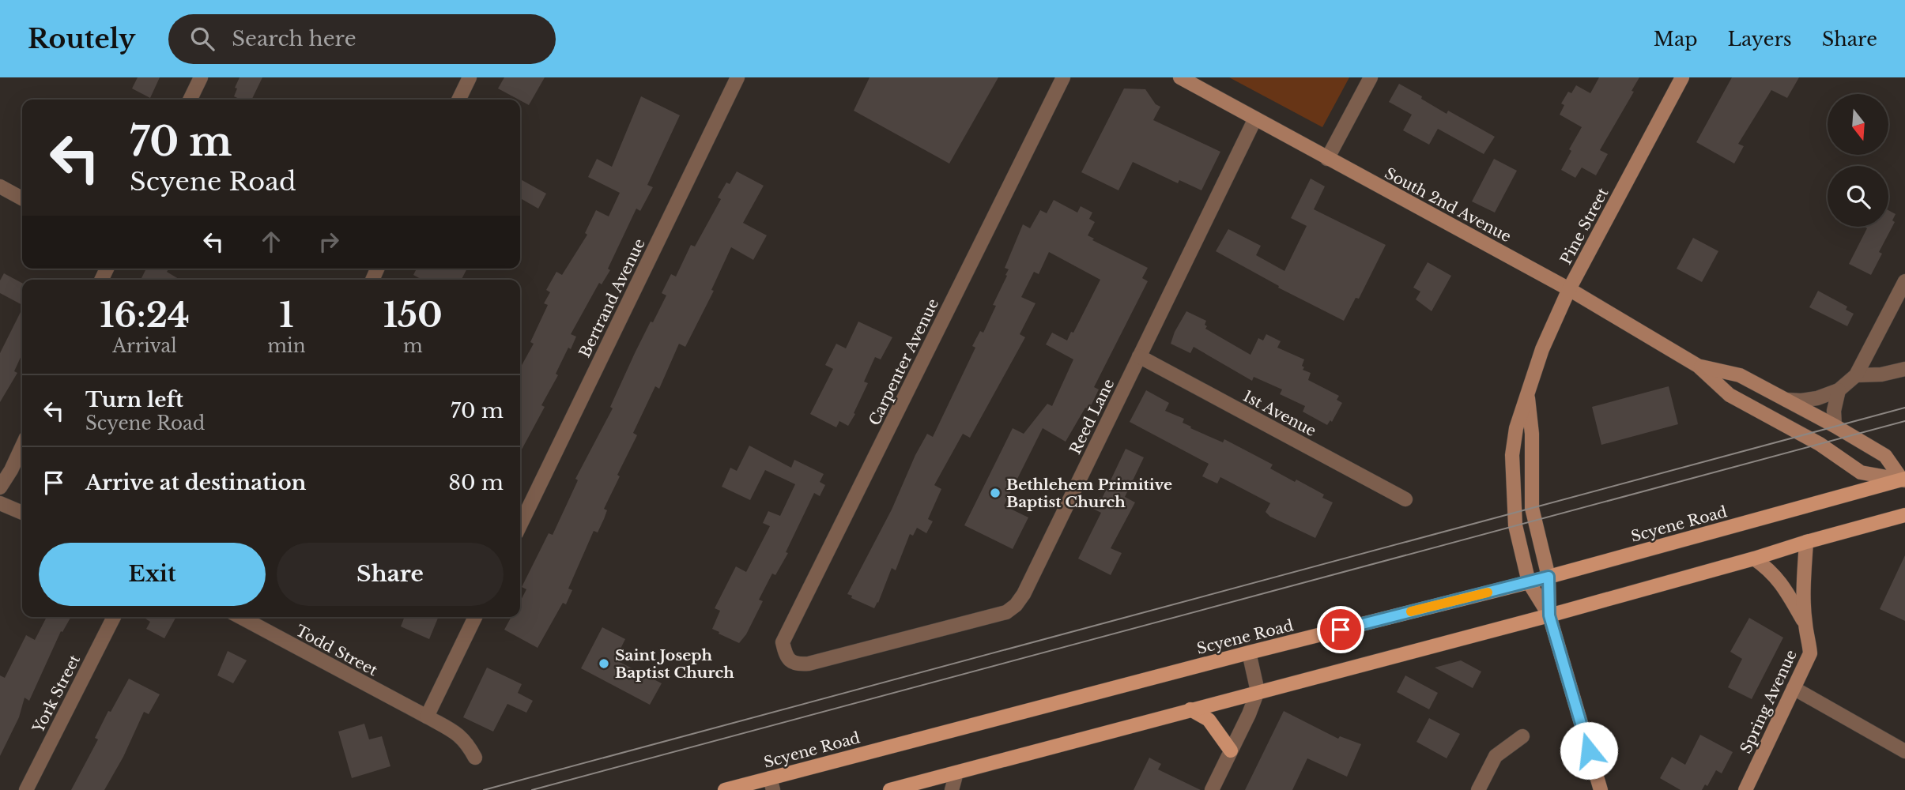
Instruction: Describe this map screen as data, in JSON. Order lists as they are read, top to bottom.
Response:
{
  "streets": {
    "main road": ["Scyene Road"],
    "street": [
      "South 2nd Avenue",
      "Pine Street",
      "Bertrand Avenue",
      "Carpenter Avenue",
      "1st Avenue",
      "Reed Lane",
      "Todd Street",
      "York Street",
      "Spring Avenue"
    ]
  },
  "crossings": [
    ["South 2nd Avenue", "Pine Street"],
    ["South 2nd Avenue", "Reed Lane"],
    ["South 2nd Avenue", "Scyene Road"],
    ["Pine Street", "Scyene Road"],
    ["Carpenter Avenue", "Reed Lane"],
    ["1st Avenue", "Reed Lane"]
  ],
  "places": ["Bethlehem Primitive Baptist Church", "Saint Joseph Baptist Church"],
  "north": "bottom",
  "page": {
    "header": "Routely",
    "search": "Search here",
    "nav": ["Map", "Layers", "Share"],
    "turn": ["70 m", "Scyene Road"],
    "eta": [
      "16:24",
      "Arrival",
      "1",
      "min",
      "150",
      "m"
    ],
    "list": [
      {
        "name": "Turn left",
        "note": "Scyene Road",
        "value": "70 m"
      },
      {
        "name": "Arrive at destination",
        "value": "80 m"
      }
    ],
    "buttons": ["Exit", "Share"]
  }
}
